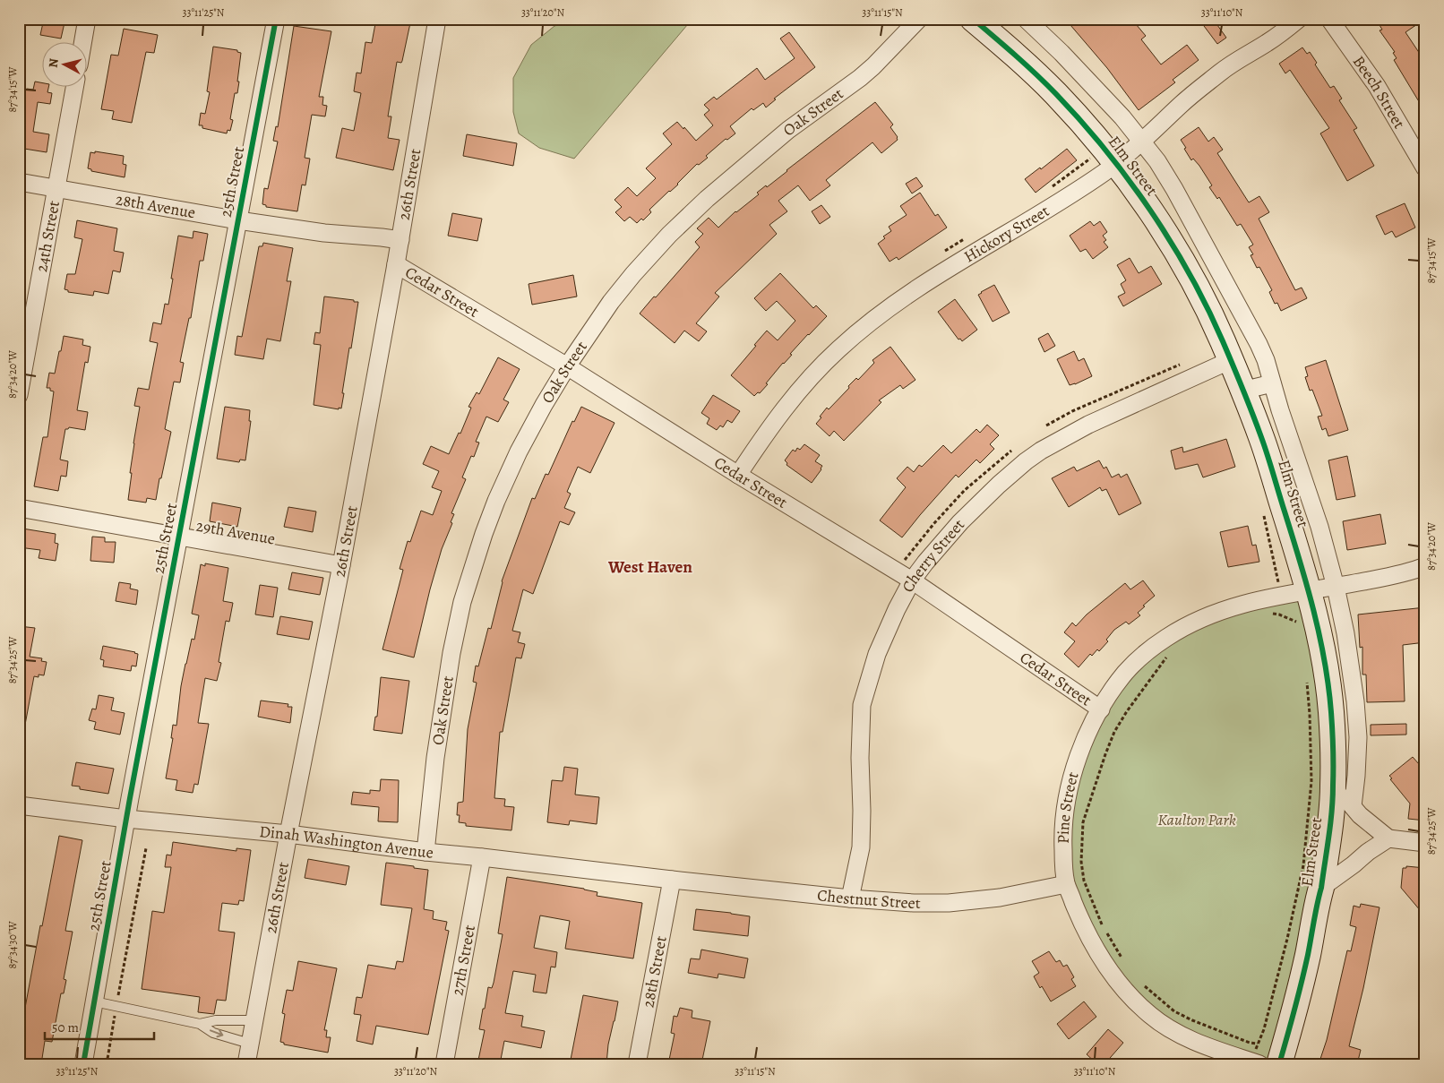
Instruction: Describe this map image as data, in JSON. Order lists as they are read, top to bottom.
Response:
{
  "streets": {
    "street": [
      "Beech Street",
      "Oak Street",
      "Elm Street",
      "25th Street",
      "26th Street",
      "28th Avenue",
      "Hickory Street",
      "24th Street",
      "Cedar Street",
      "29th Avenue",
      "Cherry Street",
      "Pine Street",
      "Dinah Washington Avenue",
      "Chestnut Street",
      "27th Street",
      "28th Street"
    ]
  },
  "crossings": [
    ["Oak Street", "Cedar Street"],
    ["Oak Street", "Dinah Washington Avenue"],
    ["Elm Street", "Hickory Street"],
    ["Elm Street", "Cherry Street"],
    ["Elm Street", "Pine Street"],
    ["25th Street", "28th Avenue"],
    ["25th Street", "29th Avenue"],
    ["25th Street", "Dinah Washington Avenue"],
    ["26th Street", "28th Avenue"],
    ["26th Street", "Cedar Street"],
    ["26th Street", "29th Avenue"],
    ["26th Street", "Dinah Washington Avenue"],
    ["28th Avenue", "24th Street"],
    ["Hickory Street", "Cedar Street"],
    ["Cedar Street", "Cherry Street"],
    ["Cedar Street", "Pine Street"],
    ["Cherry Street", "Chestnut Street"],
    ["Pine Street", "Chestnut Street"],
    ["Dinah Washington Avenue", "Chestnut Street"],
    ["Dinah Washington Avenue", "27th Street"],
    ["Dinah Washington Avenue", "28th Street"],
    ["Chestnut Street", "28th Street"]
  ],
  "districts": ["West Haven"],
  "parks": ["Kaulton Park"],
  "scale_bar": "50 m",
  "north": "left",
  "coordinates": [
    "33°11'25\"N",
    "33°11'20\"N",
    "33°11'15\"N",
    "33°11'10\"N",
    "87°34'15\"W",
    "87°34'20\"W",
    "87°34'25\"W",
    "87°34'30\"W"
  ]
}
